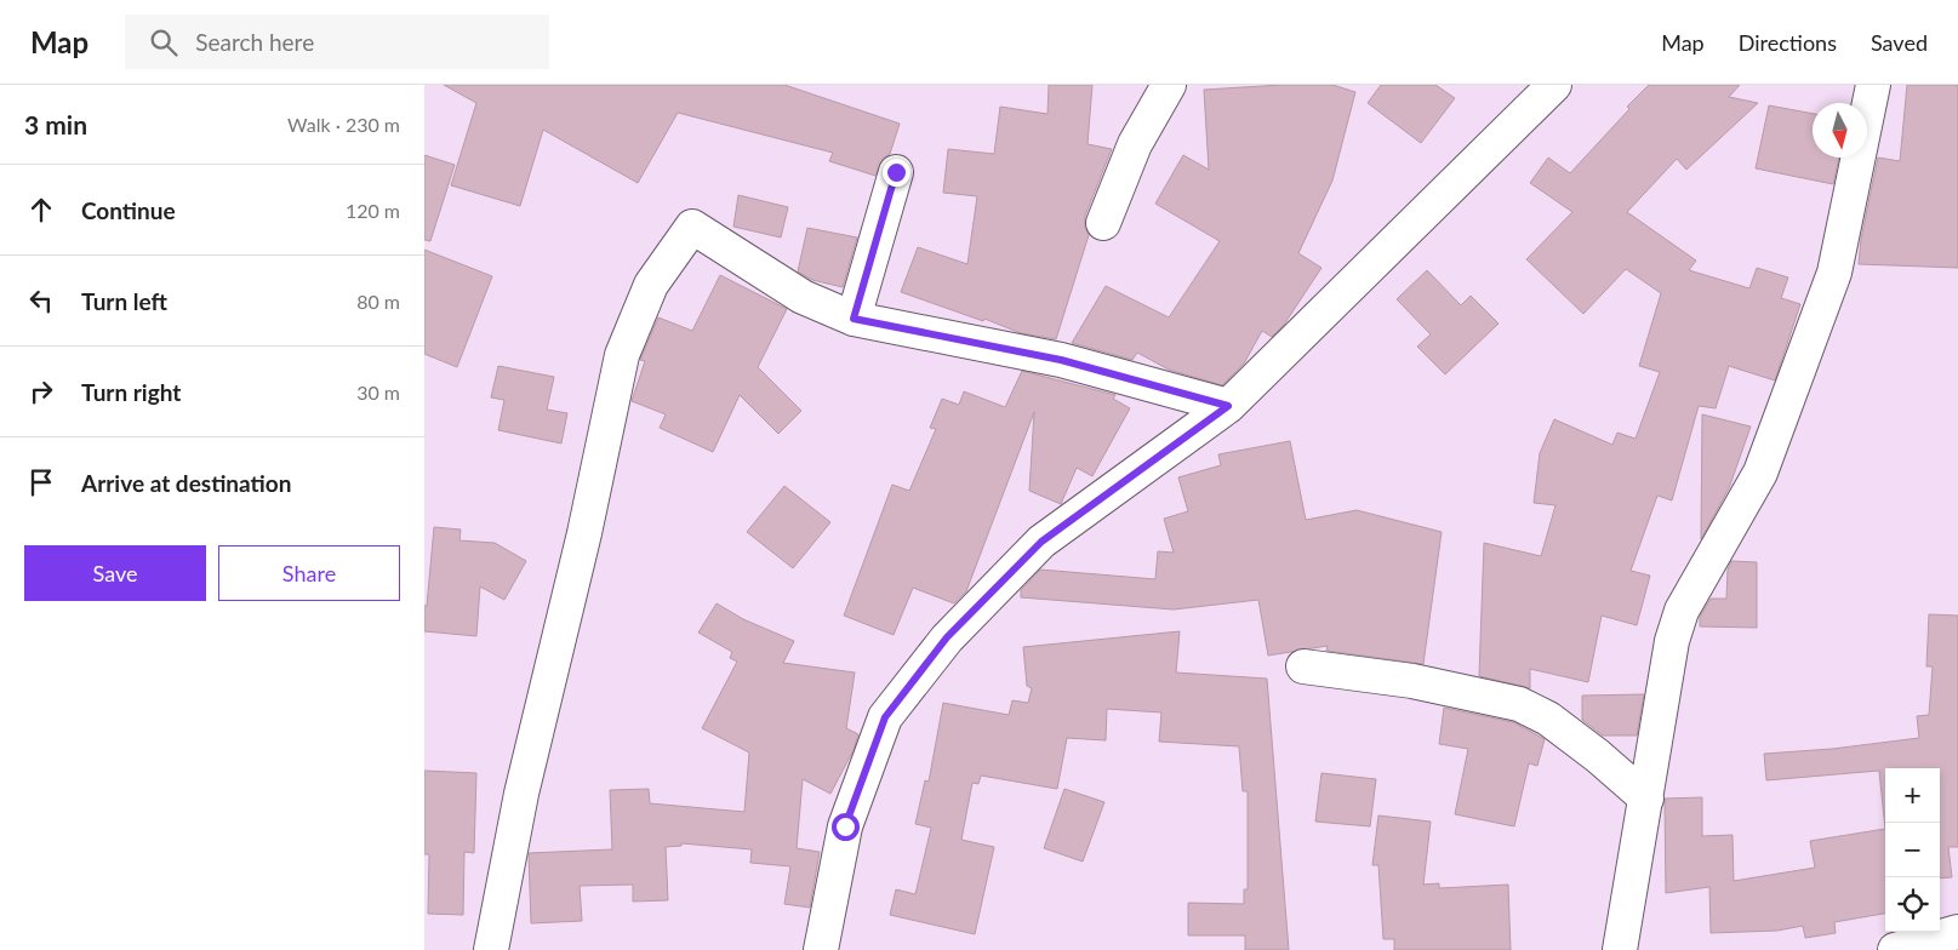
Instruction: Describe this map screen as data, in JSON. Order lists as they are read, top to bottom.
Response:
{
  "north": "bottom",
  "page": {
    "header": "Map",
    "search": "Search here",
    "nav": ["Map", "Directions", "Saved"],
    "heading": ["3 min", "Walk · 230 m"],
    "list": [
      ["Continue", "120 m"],
      ["Turn left", "80 m"],
      ["Turn right", "30 m"],
      "Arrive at destination"
    ],
    "buttons": ["Save", "Share"],
    "map_buttons": ["+", "−"]
  }
}
